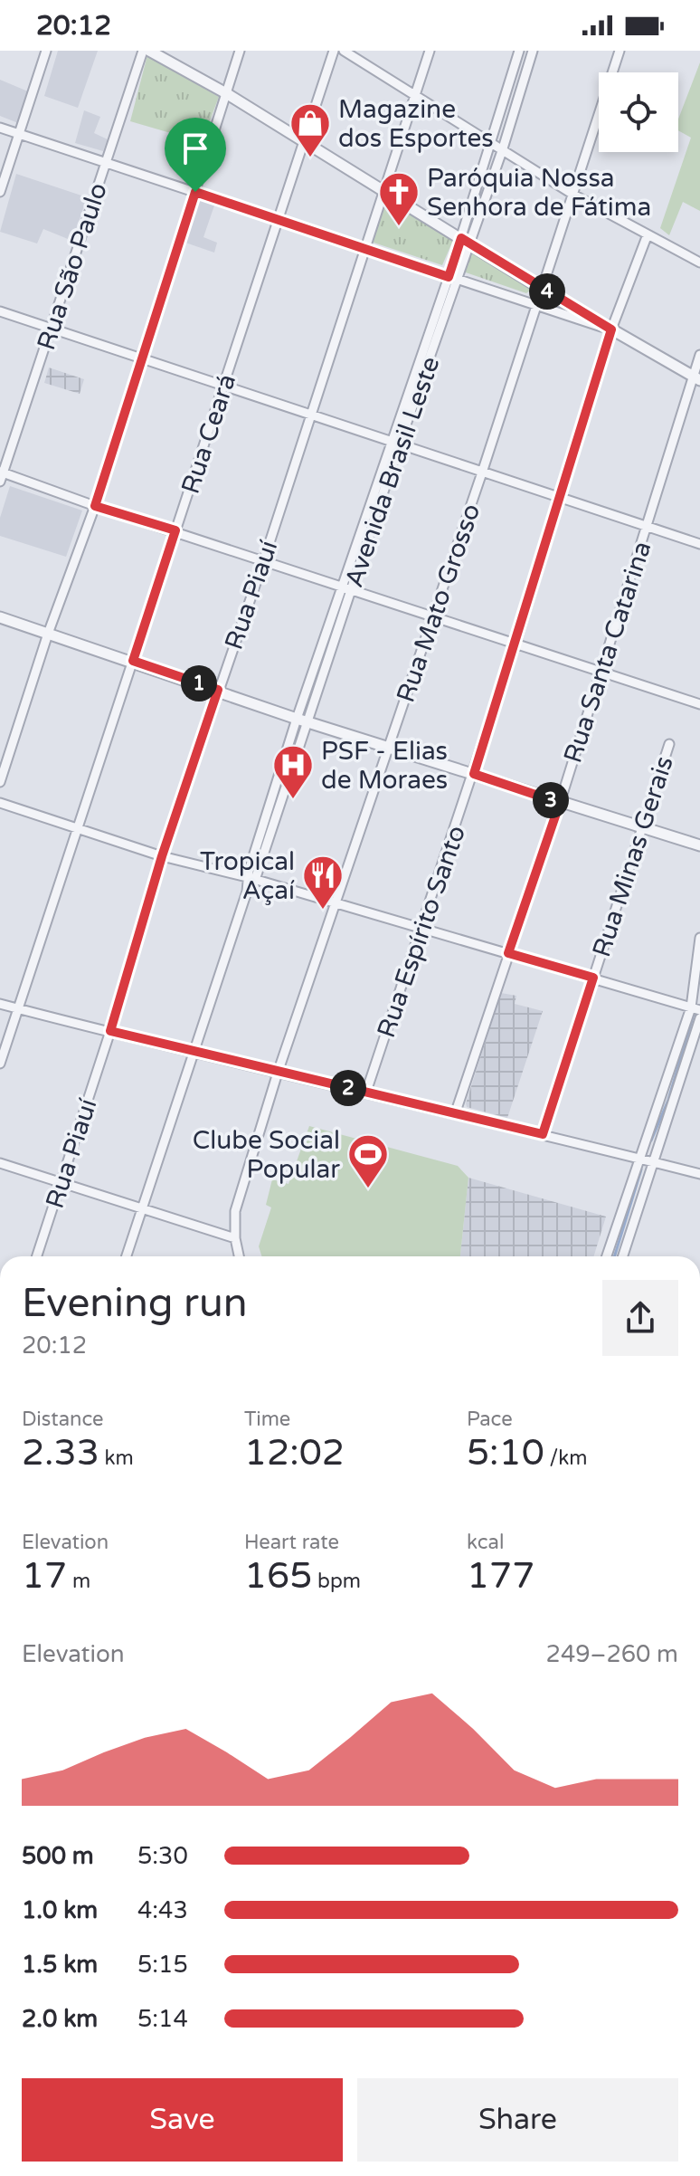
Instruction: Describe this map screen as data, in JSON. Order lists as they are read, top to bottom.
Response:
{
  "streets": {
    "street": [
      "Rua São Paulo",
      "Rua Ceará",
      "Avenida Brasil Leste",
      "Rua Piauí",
      "Rua Mato Grosso",
      "Rua Santa Catarina",
      "Rua Minas Gerais",
      "Rua Espírito Santo"
    ]
  },
  "places": {
    "shop": ["Magazine dos Esportes"],
    "church": ["Paróquia Nossa Senhora de Fátima"],
    "hospital": ["PSF - Elias de Moraes"],
    "restaurant": ["Tropical Açaí"],
    "sports": ["Clube Social Popular"]
  },
  "page": {
    "status": "20:12",
    "pins": [
      "4",
      "1",
      "3",
      "2"
    ],
    "heading": ["Evening run", "20:12"],
    "stats": [
      ["Distance", "2.33 km"],
      ["Time", "12:02"],
      ["Pace", "5:10 /km"],
      ["Elevation", "17 m"],
      ["Heart rate", "165 bpm"],
      ["kcal", "177"]
    ],
    "chart": ["Elevation", "249–260 m"],
    "list": [
      {
        "name": "500 m",
        "note": "5:30"
      },
      {
        "name": "1.0 km",
        "note": "4:43"
      },
      {
        "name": "1.5 km",
        "note": "5:15"
      },
      {
        "name": "2.0 km",
        "note": "5:14"
      }
    ],
    "buttons": ["Save", "Share"]
  }
}
